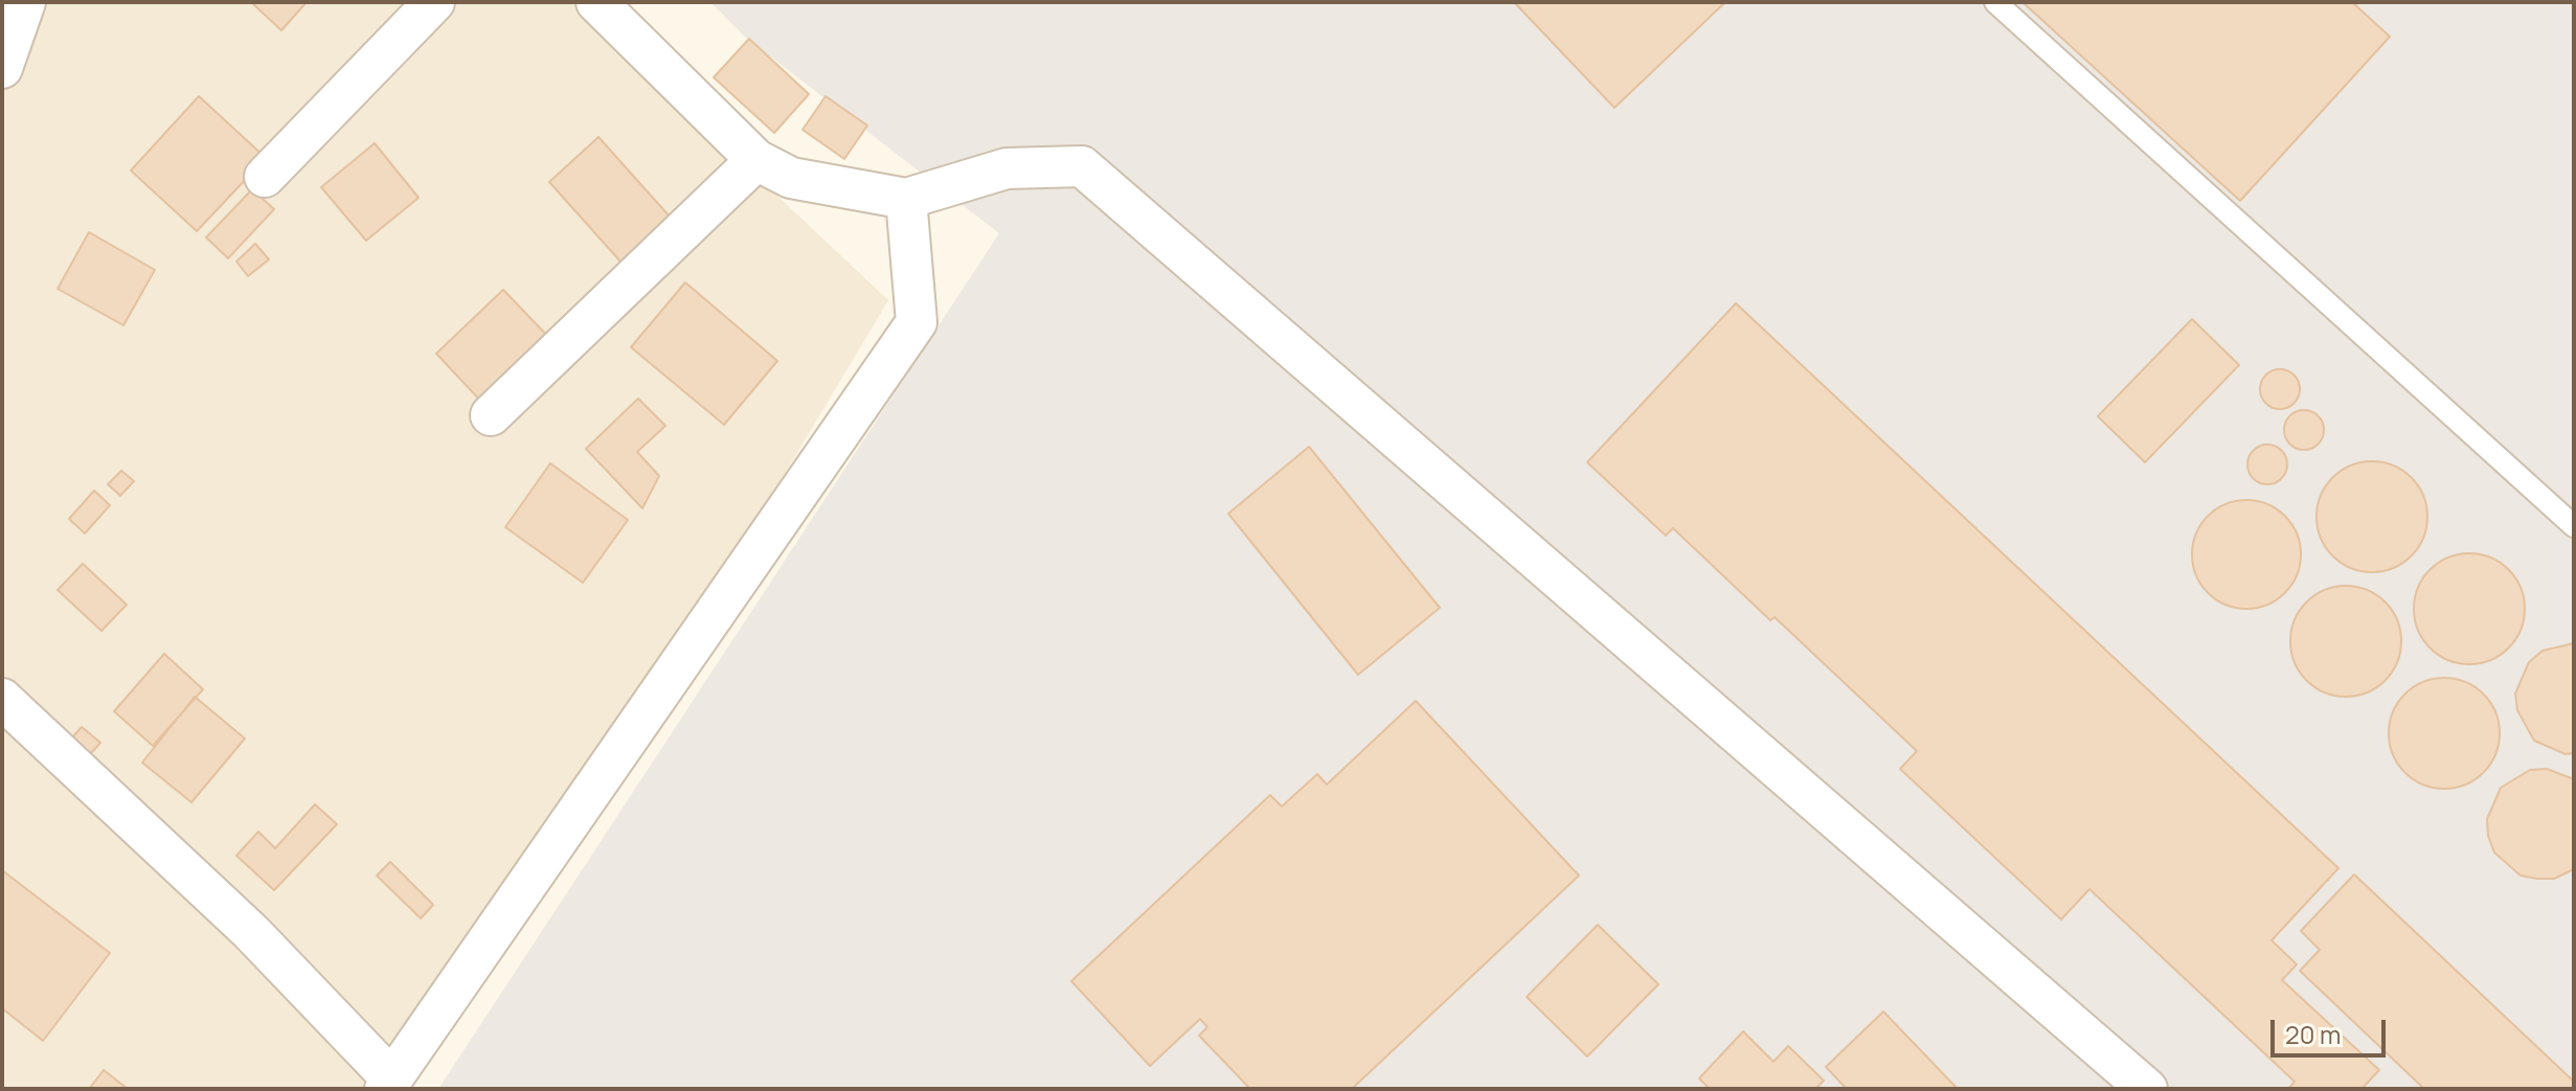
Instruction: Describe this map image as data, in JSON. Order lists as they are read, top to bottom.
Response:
{
  "scale_bar": "20 m"
}
